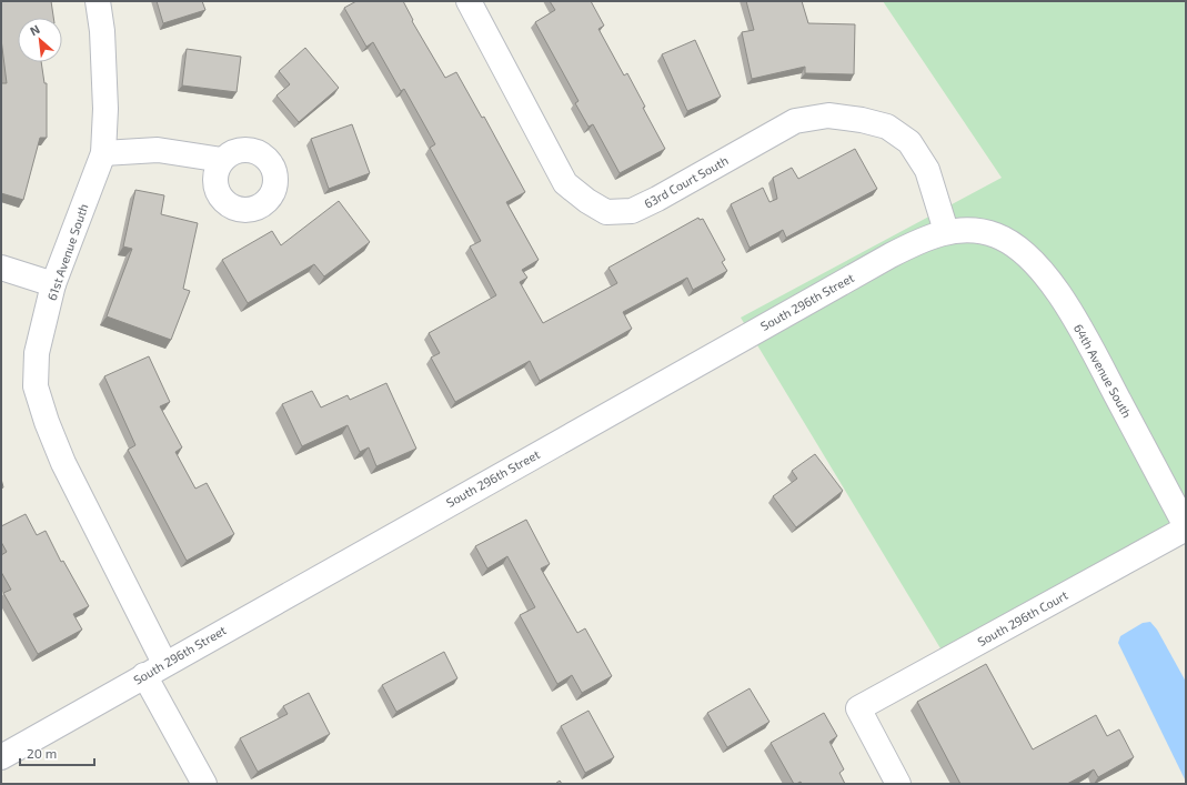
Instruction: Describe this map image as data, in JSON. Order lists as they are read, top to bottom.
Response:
{
  "streets": {
    "street": [
      "63rd Court South",
      "61st Avenue South",
      "South 296th Street",
      "64th Avenue South",
      "South 296th Court"
    ]
  },
  "crossings": [
    ["63rd Court South", "South 296th Street"],
    ["61st Avenue South", "South 296th Street"],
    ["South 296th Street", "64th Avenue South"],
    ["64th Avenue South", "South 296th Court"]
  ],
  "scale_bar": "20 m",
  "north": "top left"
}
